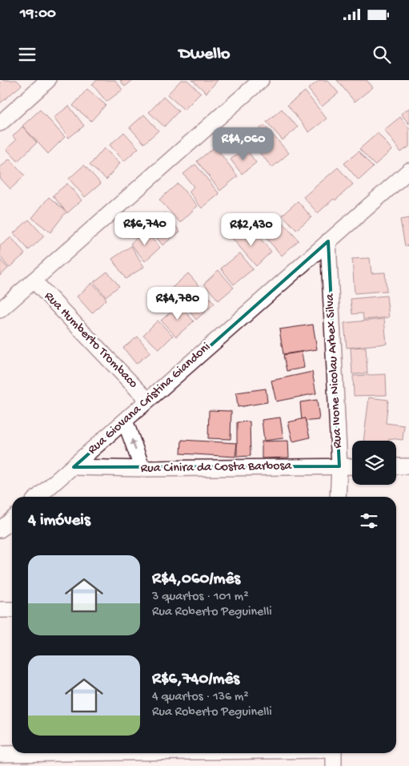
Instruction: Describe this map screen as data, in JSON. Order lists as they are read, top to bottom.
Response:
{
  "streets": {
    "street": [
      "Rua Humberto Trombaco",
      "Rua Ivone Nicolau Arbex Silva",
      "Rua Giovana Cristina Giandoni",
      "Rua Cinira da Costa Barbosa"
    ]
  },
  "crossings": [
    ["Rua Humberto Trombaco", "Rua Giovana Cristina Giandoni"],
    ["Rua Ivone Nicolau Arbex Silva", "Rua Giovana Cristina Giandoni"],
    ["Rua Ivone Nicolau Arbex Silva", "Rua Cinira da Costa Barbosa"],
    ["Rua Giovana Cristina Giandoni", "Rua Cinira da Costa Barbosa"]
  ],
  "page": {
    "status": "19:00",
    "header": "Dwello",
    "price": [
      "R$4,060",
      "R$6,740",
      "R$2,430",
      "R$4,780"
    ],
    "heading": "4 imóveis",
    "list": [
      {
        "name": "R$4,060/mês",
        "note": "3 quartos · 101 m² · Rua Roberto Peguinelli"
      },
      {
        "name": "R$6,740/mês",
        "note": "4 quartos · 136 m² · Rua Roberto Peguinelli"
      }
    ]
  }
}
